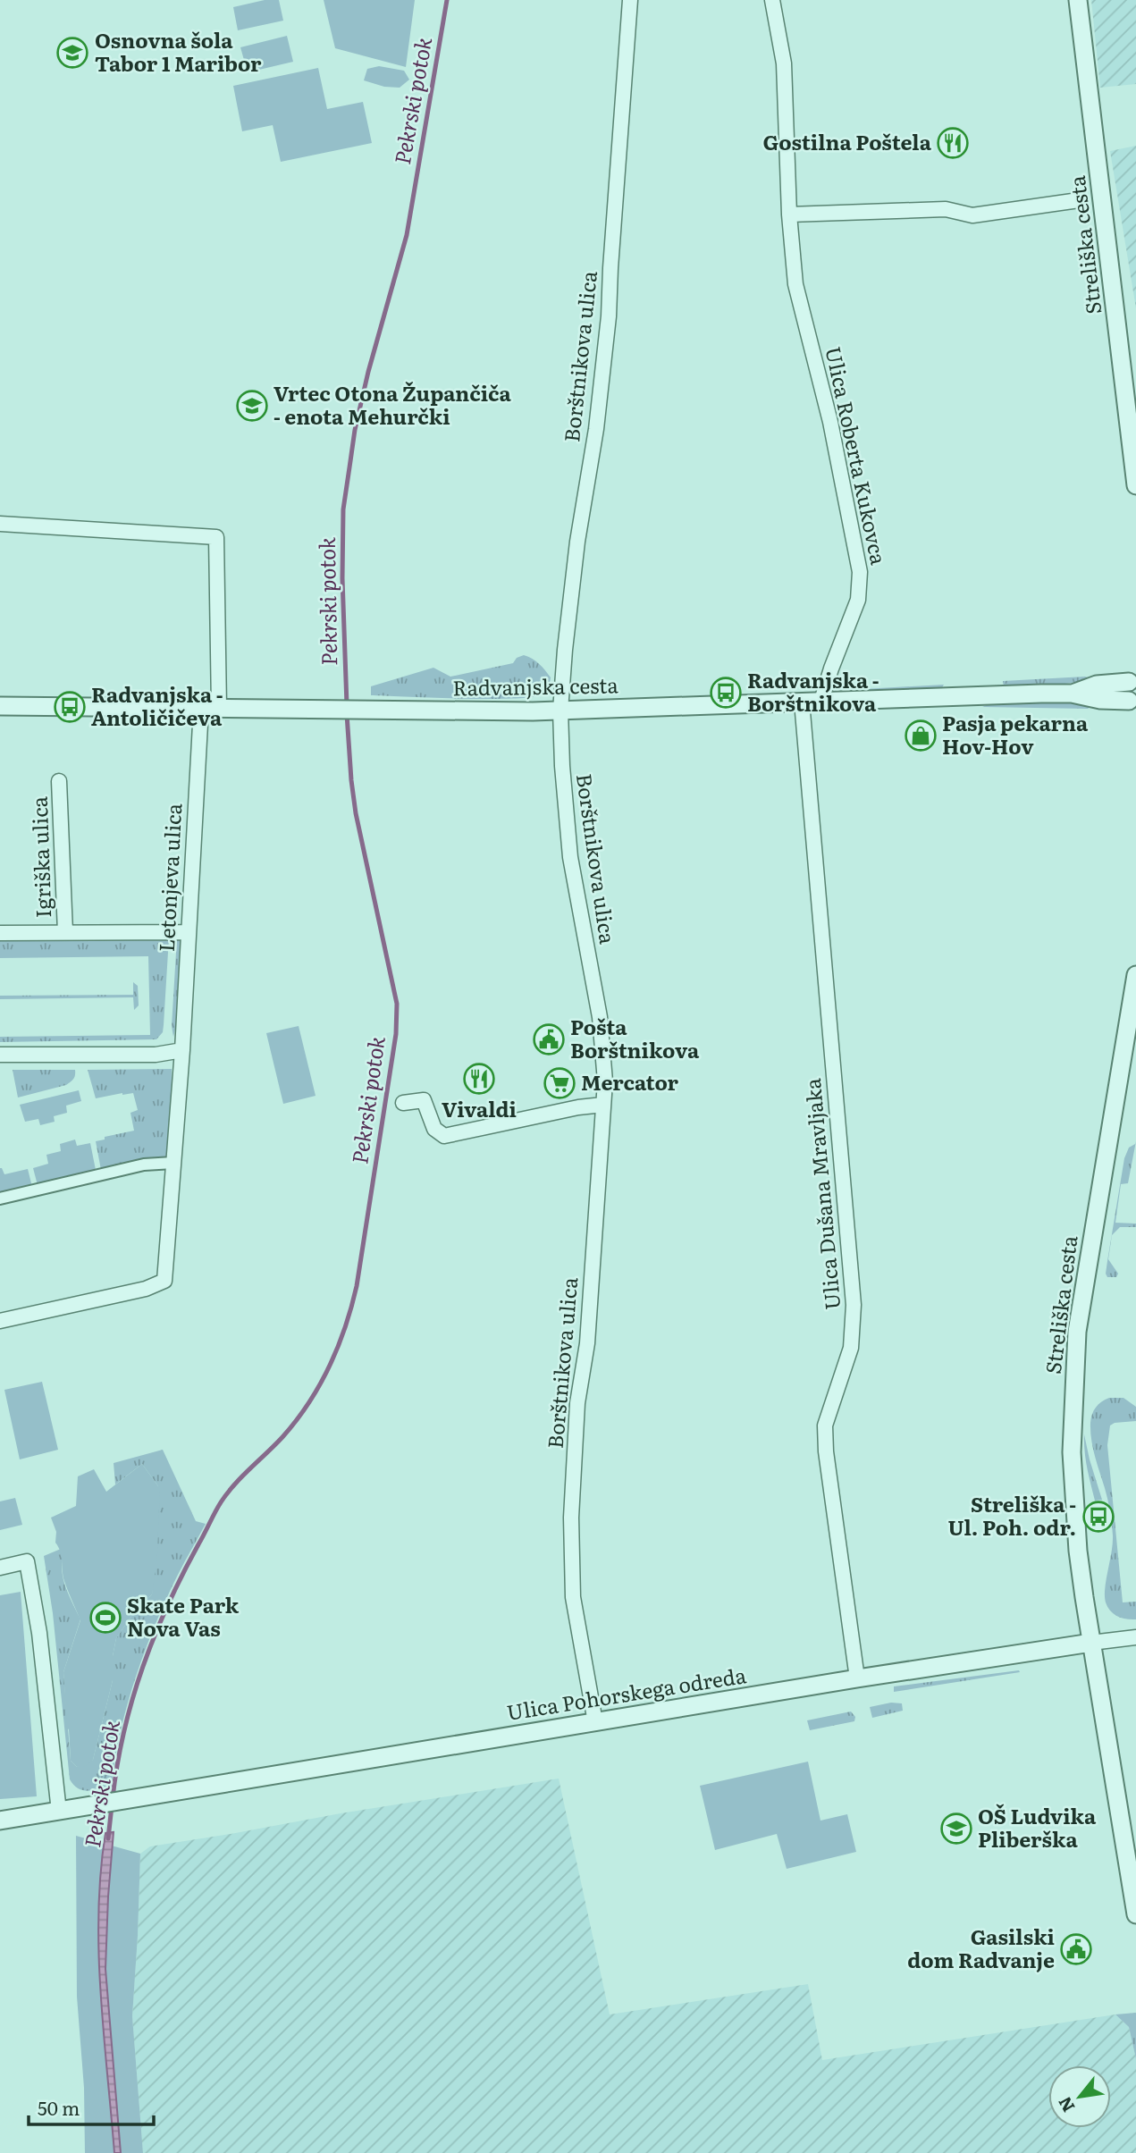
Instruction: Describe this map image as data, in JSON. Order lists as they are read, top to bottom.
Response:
{
  "streets": {
    "street": [
      "Streliška cesta",
      "Borštnikova ulica",
      "Ulica Roberta Kukovca",
      "Radvanjska cesta",
      "Igriška ulica",
      "Letonjeva ulica",
      "Ulica Dušana Mravljaka",
      "Ulica Pohorskega odreda"
    ]
  },
  "crossings": [
    ["Streliška cesta", "Ulica Pohorskega odreda"],
    ["Borštnikova ulica", "Radvanjska cesta"],
    ["Borštnikova ulica", "Ulica Pohorskega odreda"],
    ["Ulica Roberta Kukovca", "Radvanjska cesta"],
    ["Radvanjska cesta", "Letonjeva ulica"],
    ["Radvanjska cesta", "Ulica Dušana Mravljaka"],
    ["Igriška ulica", "Letonjeva ulica"],
    ["Ulica Dušana Mravljaka", "Ulica Pohorskega odreda"]
  ],
  "water": ["Pekrski potok"],
  "places": {
    "school or university": ["Osnovna šola Tabor 1 Maribor", "Vrtec Otona Župančiča - enota Mehurčki", "OŠ Ludvika Pliberška"],
    "restaurant": ["Gostilna Poštela", "Vivaldi"],
    "bus stop": ["Radvanjska - Borštnikova", "Radvanjska - Antoličičeva", "Streliška - Ul. Poh. odr."],
    "shop": ["Pasja pekarna Hov-Hov"],
    "public building": ["Pošta Borštnikova", "Gasilski dom Radvanje"],
    "supermarket": ["Mercator"],
    "sports": ["Skate Park Nova Vas"]
  },
  "scale_bar": "50 m",
  "north": "bottom left"
}
